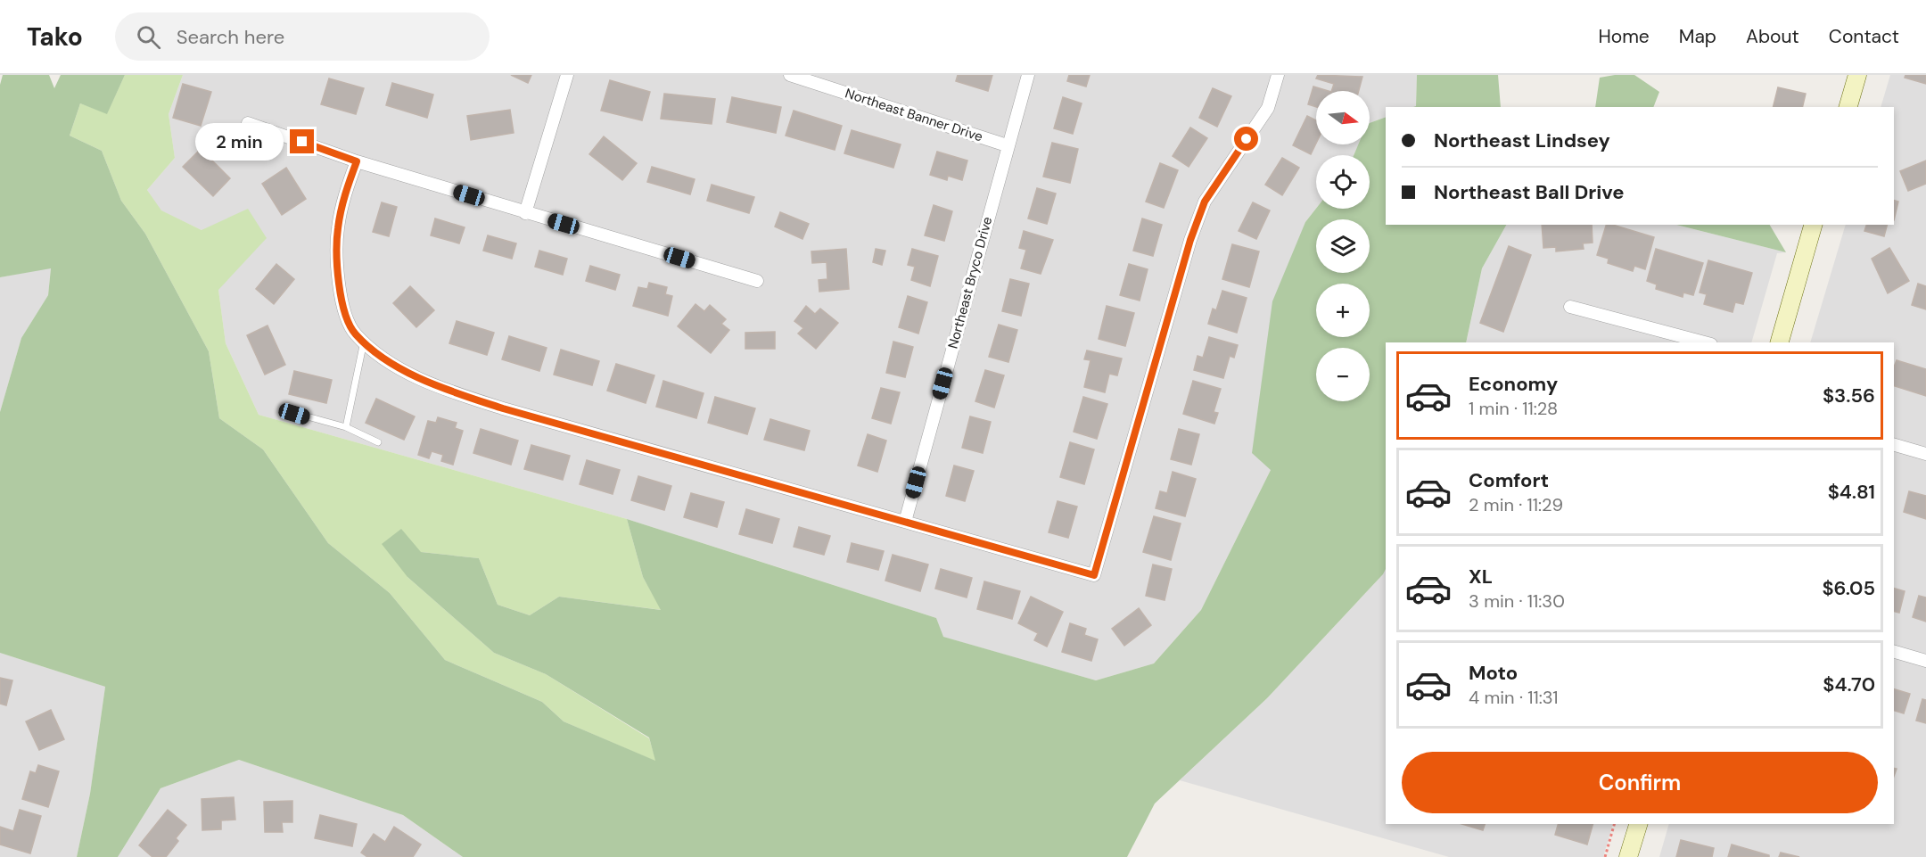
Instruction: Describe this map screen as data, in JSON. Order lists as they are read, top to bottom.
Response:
{
  "streets": {
    "street": ["Northeast Banner Drive", "Northeast Bryco Drive"]
  },
  "crossings": [
    ["Northeast Banner Drive", "Northeast Bryco Drive"]
  ],
  "north": "right",
  "page": {
    "header": "Tako",
    "search": "Search here",
    "nav": [
      "Home",
      "Map",
      "About",
      "Contact"
    ],
    "map_buttons": ["+", "−"],
    "banner": ["Northeast Lindsey", "Northeast Ball Drive"],
    "bubble": "2 min",
    "list": [
      {
        "name": "Economy",
        "note": "1 min · 11:28",
        "value": "$3.56"
      },
      {
        "name": "Comfort",
        "note": "2 min · 11:29",
        "value": "$4.81"
      },
      {
        "name": "XL",
        "note": "3 min · 11:30",
        "value": "$6.05"
      },
      {
        "name": "Moto",
        "note": "4 min · 11:31",
        "value": "$4.70"
      }
    ],
    "buttons": "Confirm"
  }
}
